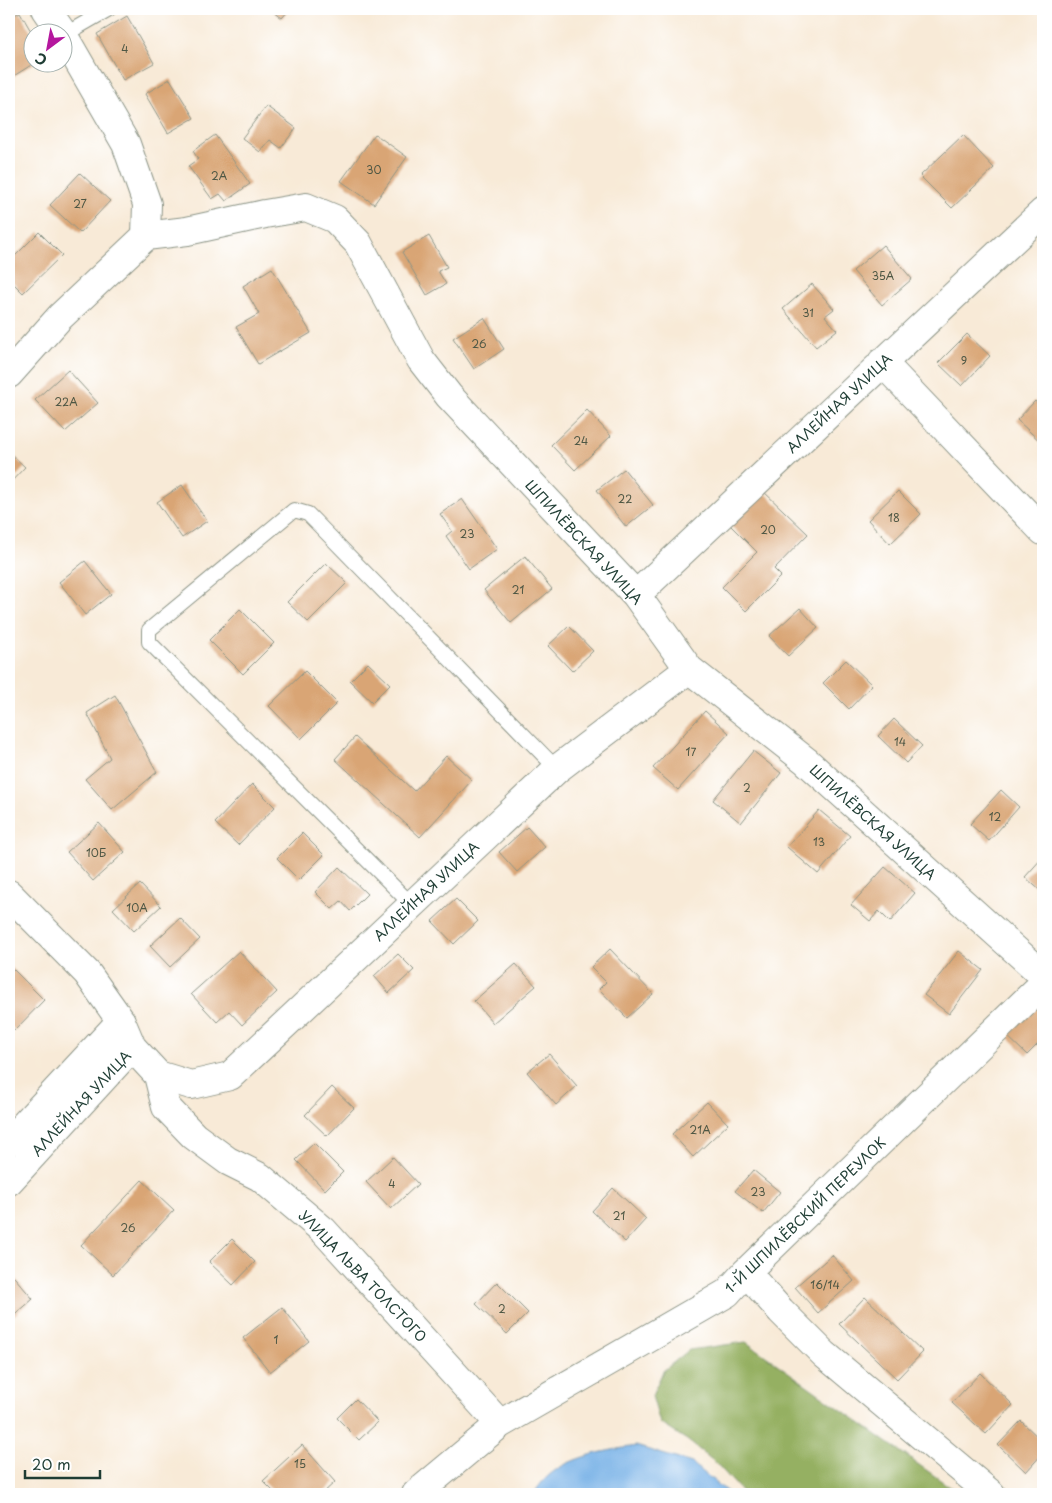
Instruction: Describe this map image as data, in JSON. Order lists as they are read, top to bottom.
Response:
{
  "streets": {
    "street": [
      "АЛЛЕЙНАЯ УЛИЦА",
      "ШПИЛЁВСКАЯ УЛИЦА",
      "1-Й ШПИЛЁВСКИЙ ПЕРЕУЛОК",
      "УЛИЦА ЛЬВА ТОЛСТОГО"
    ]
  },
  "crossings": [
    ["АЛЛЕЙНАЯ УЛИЦА", "ШПИЛЁВСКАЯ УЛИЦА"],
    ["АЛЛЕЙНАЯ УЛИЦА", "УЛИЦА ЛЬВА ТОЛСТОГО"],
    ["1-Й ШПИЛЁВСКИЙ ПЕРЕУЛОК", "УЛИЦА ЛЬВА ТОЛСТОГО"]
  ],
  "house_numbers": [
    "4",
    "30",
    "2А",
    "27",
    "35А",
    "31",
    "26",
    "9",
    "22А",
    "24",
    "22",
    "18",
    "20",
    "23",
    "21",
    "14",
    "17",
    "2",
    "12",
    "13",
    "10Б",
    "10А",
    "21А",
    "4",
    "23",
    "21",
    "26",
    "16/14",
    "2",
    "1",
    "15"
  ],
  "scale_bar": "20 m",
  "north": "bottom left"
}
